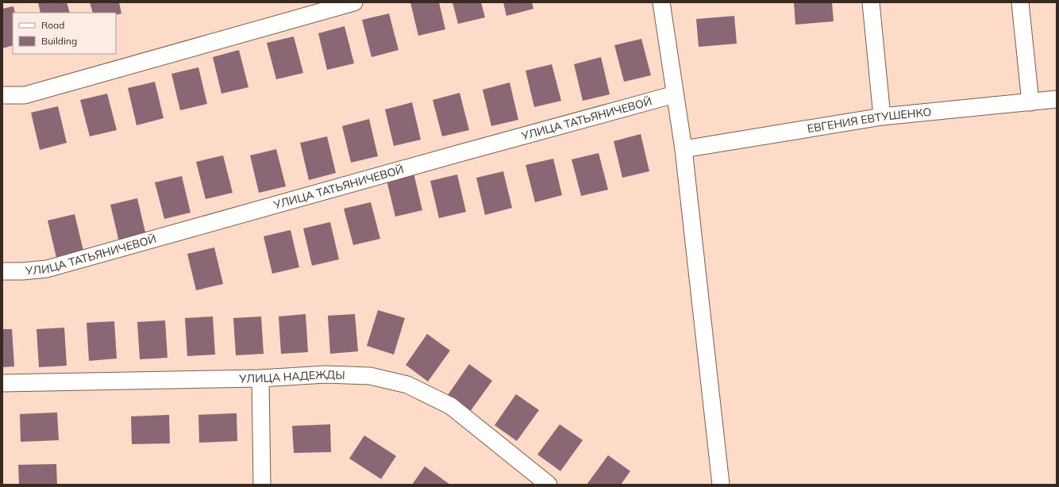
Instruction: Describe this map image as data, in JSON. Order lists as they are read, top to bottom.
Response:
{
  "streets": {
    "street": ["УЛИЦА ТАТЬЯНИЧЕВОЙ", "ЕВГЕНИЯ ЕВТУШЕНКО", "УЛИЦА НАДЕЖДЫ"]
  },
  "legend": ["Road", "Building"]
}
